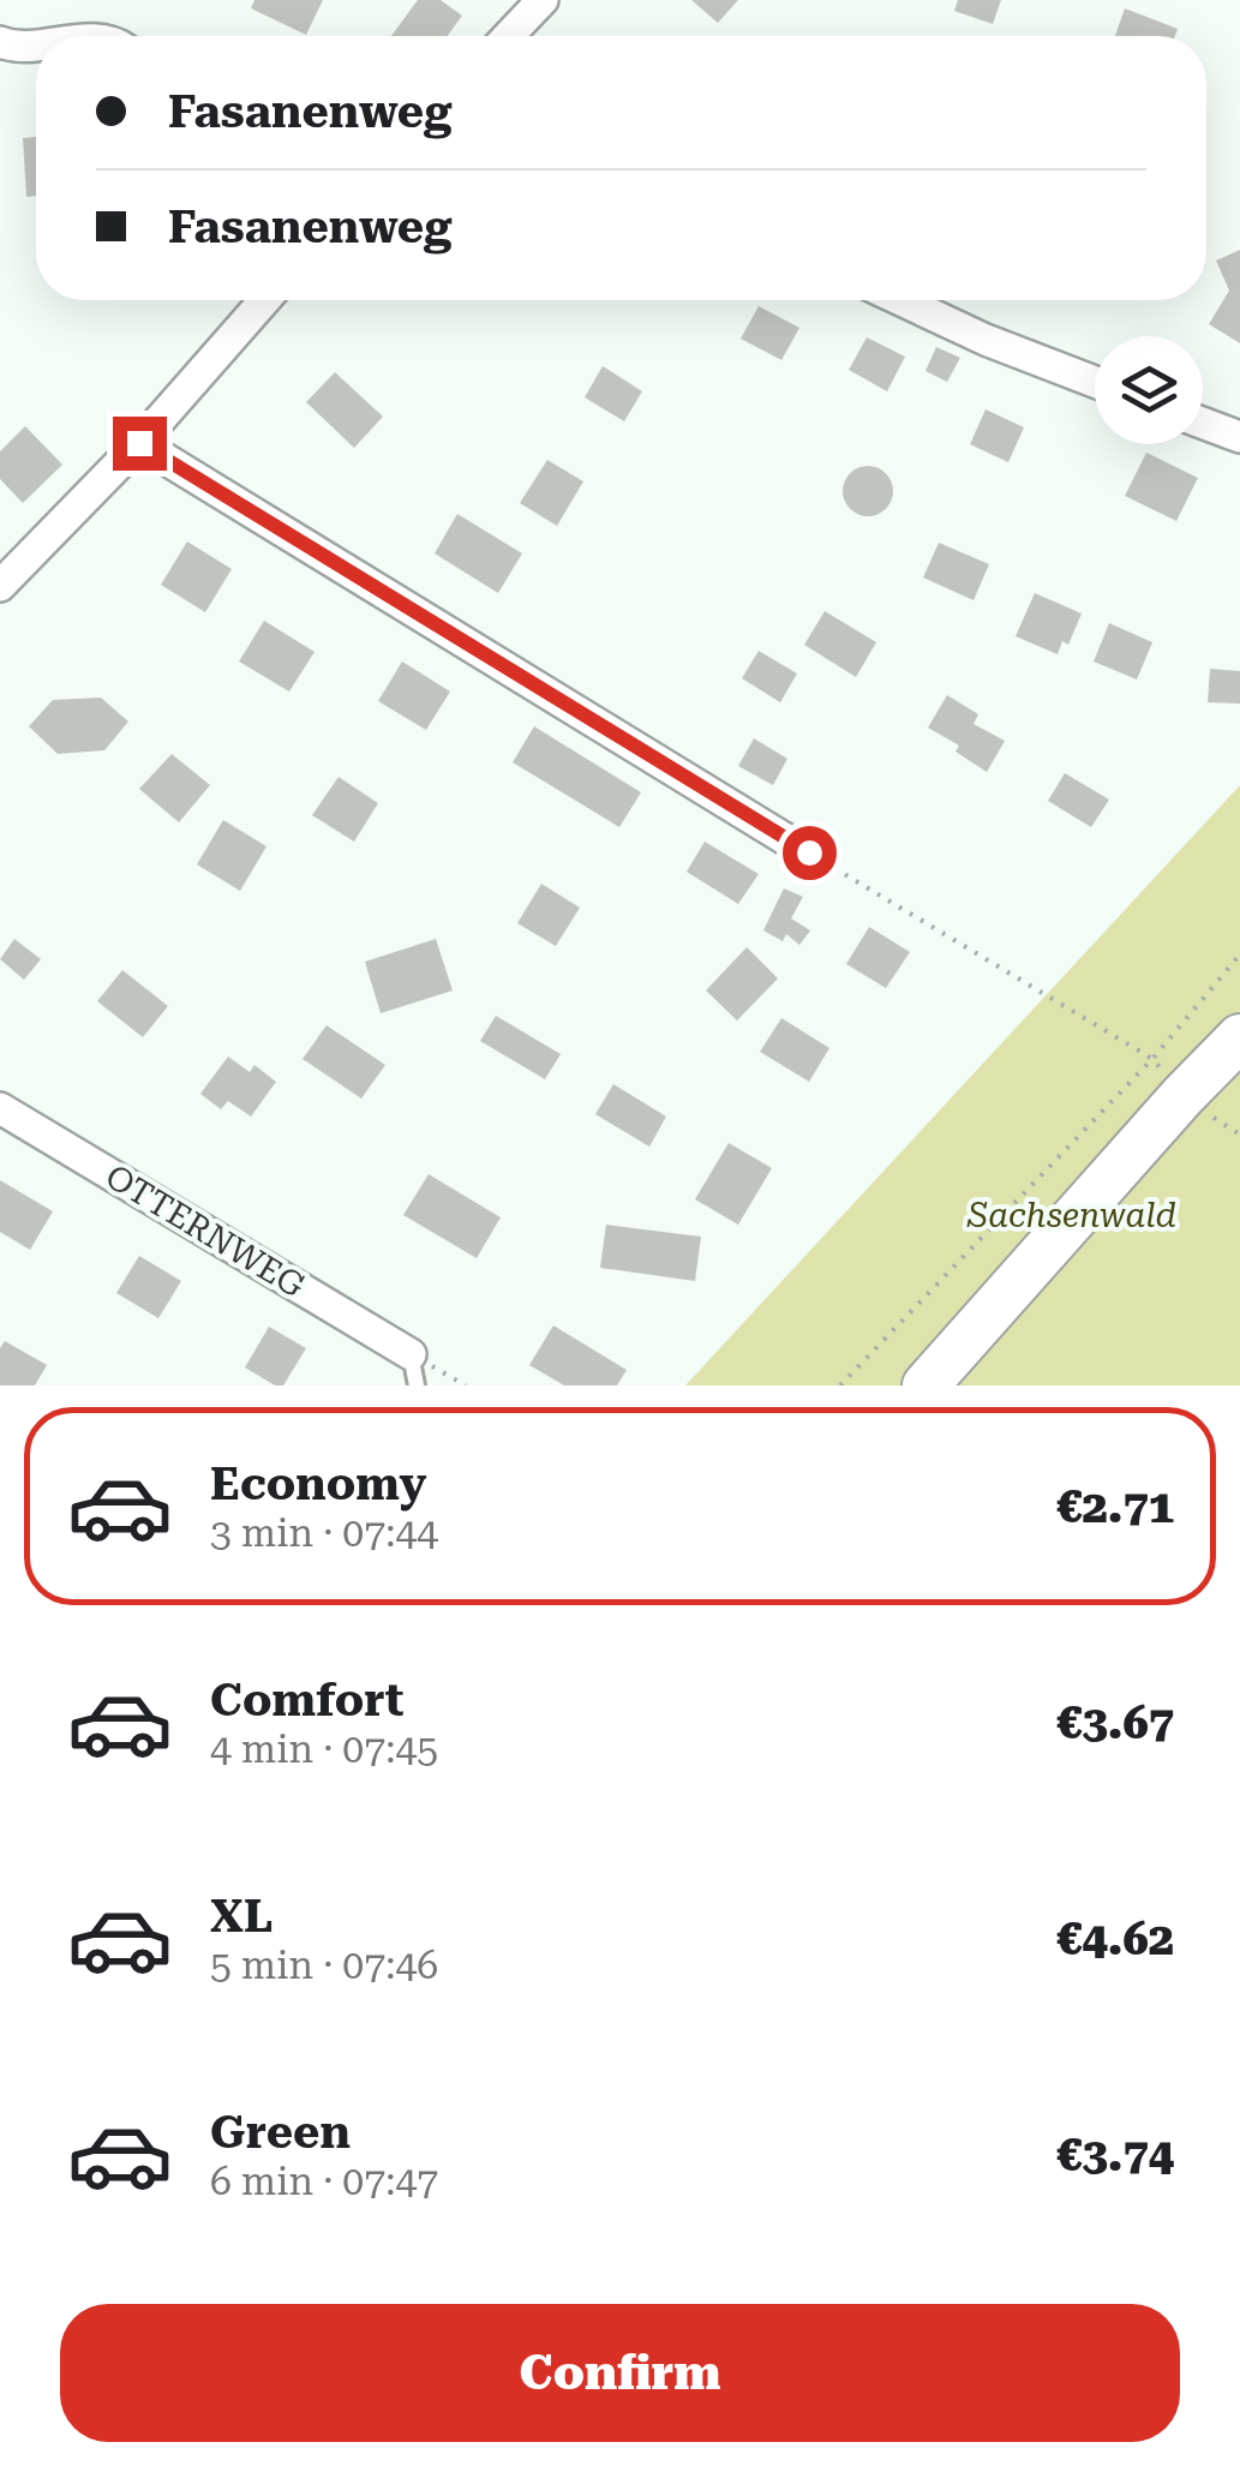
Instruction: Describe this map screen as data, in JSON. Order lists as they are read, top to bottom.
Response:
{
  "streets": {
    "street": ["OTTERNWEG"]
  },
  "parks": ["Sachsenwald"],
  "page": {
    "banner": ["Fasanenweg", "Fasanenweg"],
    "list": [
      {
        "name": "Economy",
        "note": "3 min · 07:44",
        "value": "€2.71"
      },
      {
        "name": "Comfort",
        "note": "4 min · 07:45",
        "value": "€3.67"
      },
      {
        "name": "XL",
        "note": "5 min · 07:46",
        "value": "€4.62"
      },
      {
        "name": "Green",
        "note": "6 min · 07:47",
        "value": "€3.74"
      }
    ],
    "buttons": "Confirm"
  }
}
